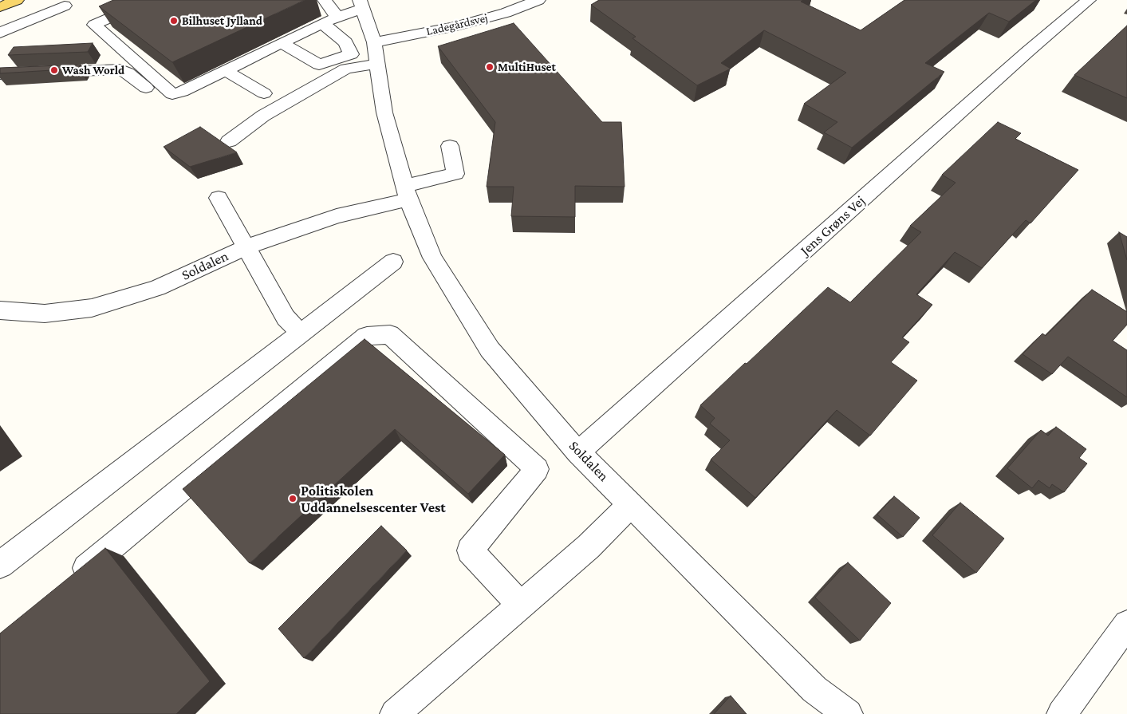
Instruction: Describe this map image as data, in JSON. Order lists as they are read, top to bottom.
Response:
{
  "streets": {
    "street": ["Ladegårdsvej", "Jens Grøns Vej", "Soldalen"]
  },
  "crossings": [
    ["Ladegårdsvej", "Soldalen"],
    ["Jens Grøns Vej", "Soldalen"]
  ],
  "places": [
    "Bilhuset Jylland",
    "MultiHuset",
    "Wash World",
    "Politiskolen Uddannelsescenter Vest"
  ]
}
